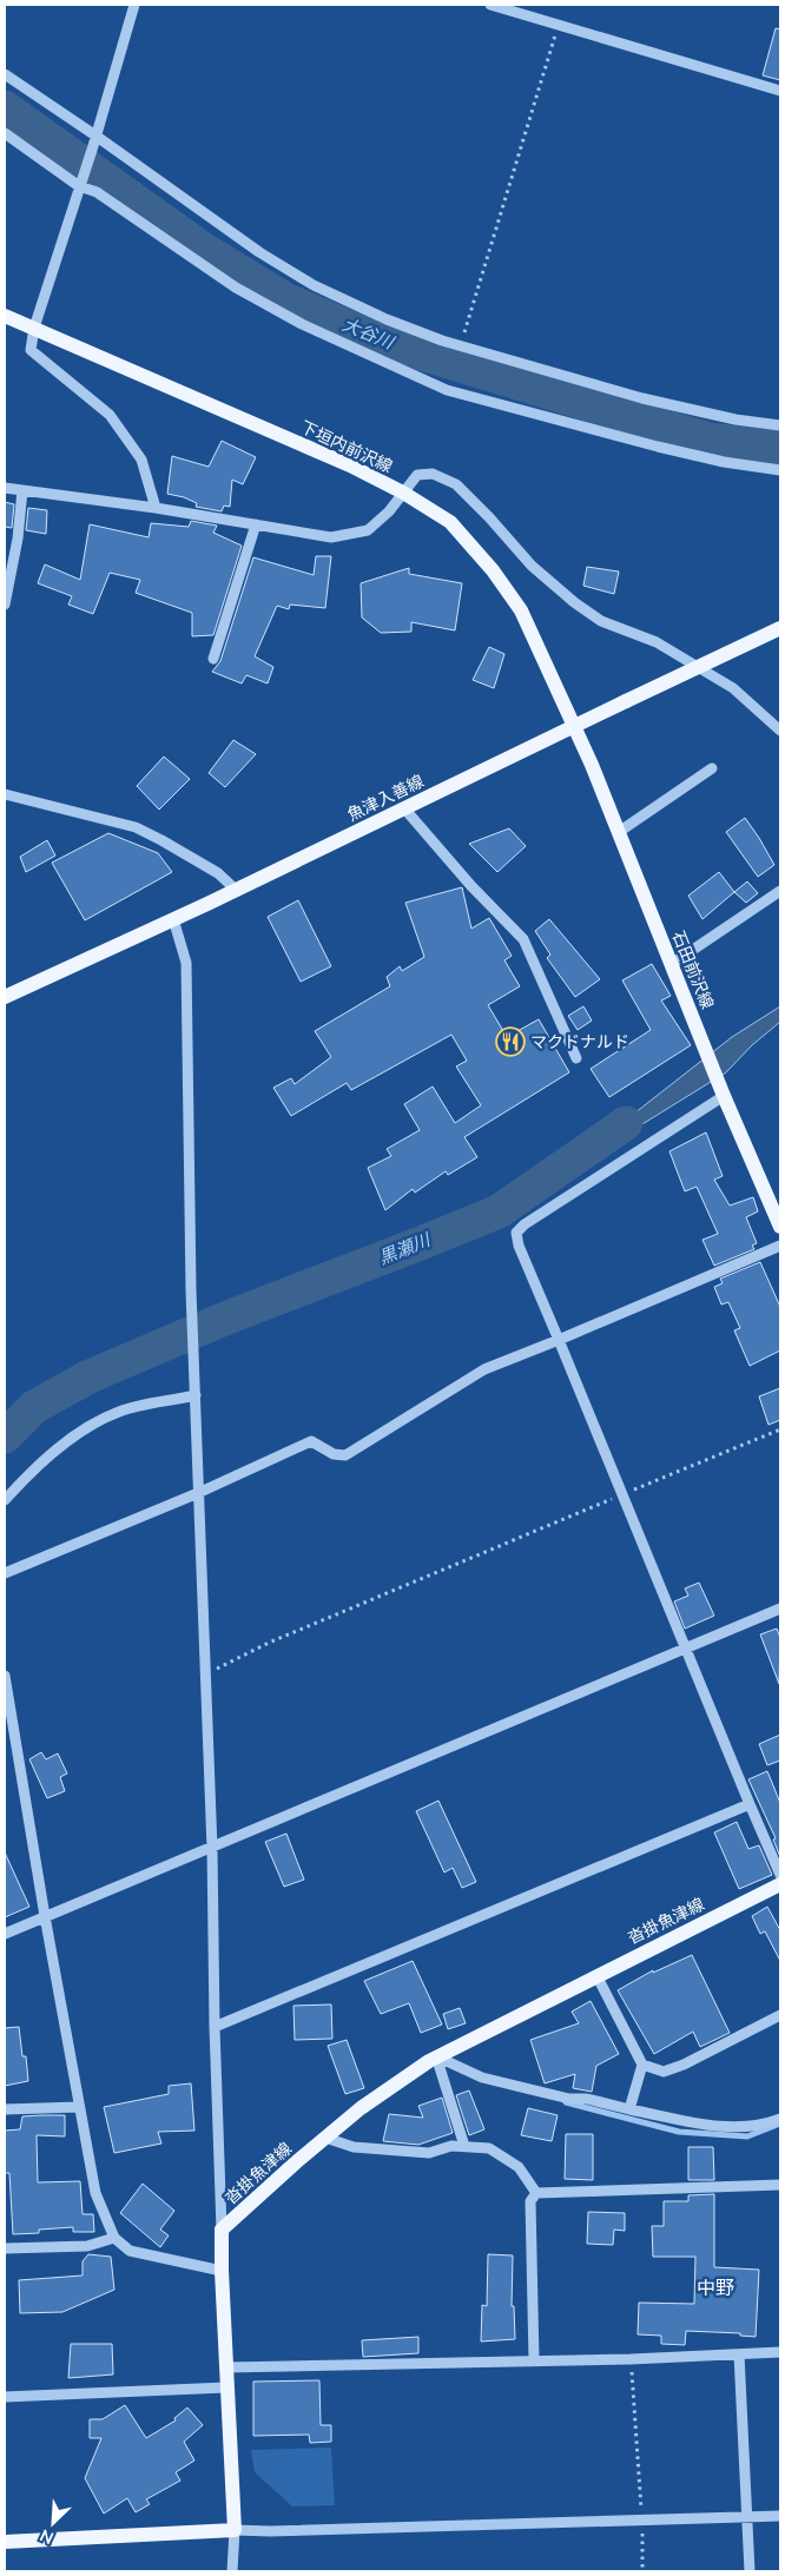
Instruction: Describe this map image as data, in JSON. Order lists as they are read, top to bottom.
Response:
{
  "streets": {
    "main road": [
      "下垣内前沢線",
      "魚津入善線",
      "石田前沢線",
      "沓掛魚津線"
    ]
  },
  "crossings": [
    ["下垣内前沢線", "魚津入善線"],
    ["下垣内前沢線", "石田前沢線"],
    ["魚津入善線", "石田前沢線"]
  ],
  "districts": ["中野"],
  "water": ["大谷川", "黒瀬川"],
  "places": {
    "restaurant": ["マクドナルド"]
  },
  "north": "bottom left"
}
